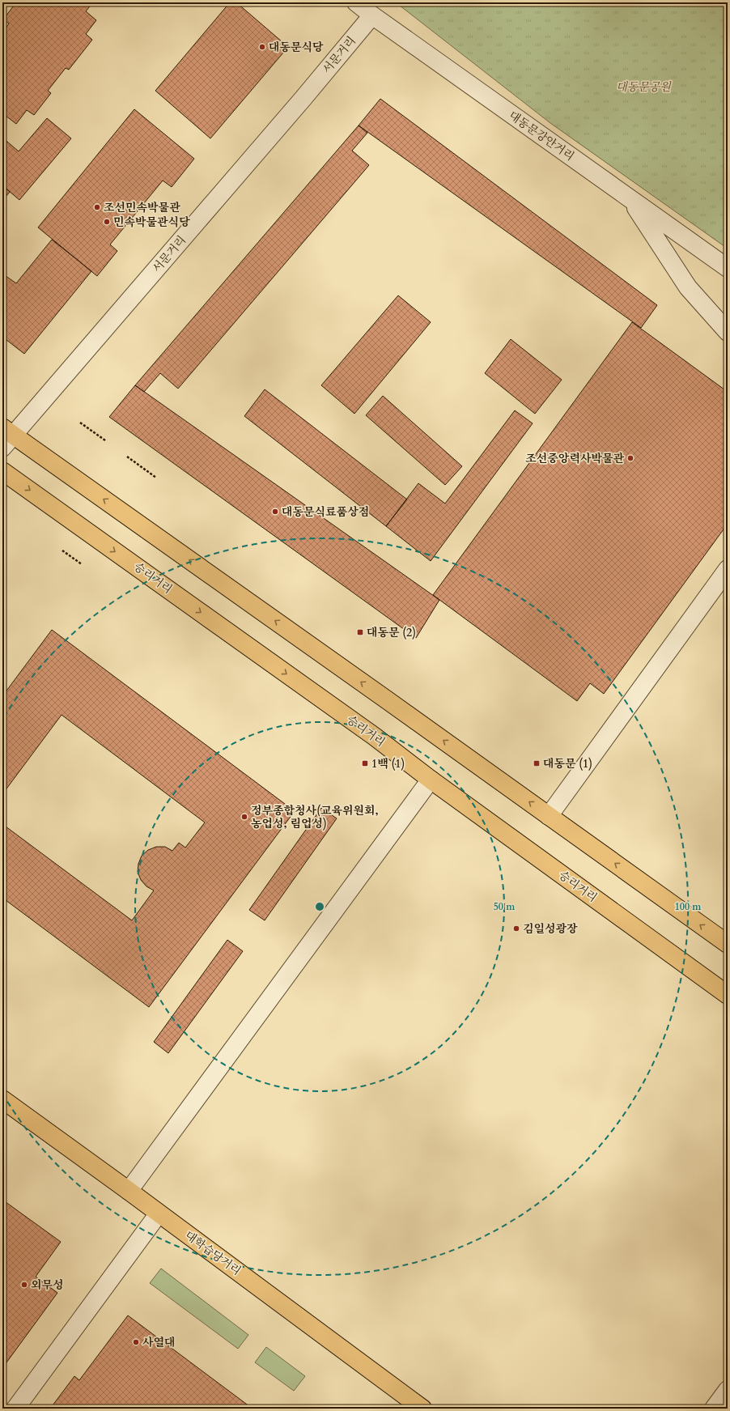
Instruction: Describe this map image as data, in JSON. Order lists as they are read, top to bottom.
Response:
{
  "streets": {
    "main road": ["승리거리", "대학습당거리"],
    "street": ["서문거리", "대동문강안거리"]
  },
  "crossings": [
    ["서문거리", "대동문강안거리"]
  ],
  "parks": ["대동문공원"],
  "places": {
    "other": [
      "대동문식당",
      "조선민속박물관",
      "민속박물관식당",
      "조선중앙력사박물관",
      "대동문식료품상점",
      "정부종합청사(교육위원회, 농업성, 림업성)",
      "김일성광장",
      "외무성",
      "사열대"
    ],
    "transit": ["대동문 (2)", "1백 (1)", "대동문 (1)"]
  },
  "rings": ["50 m", "100 m"]
}
